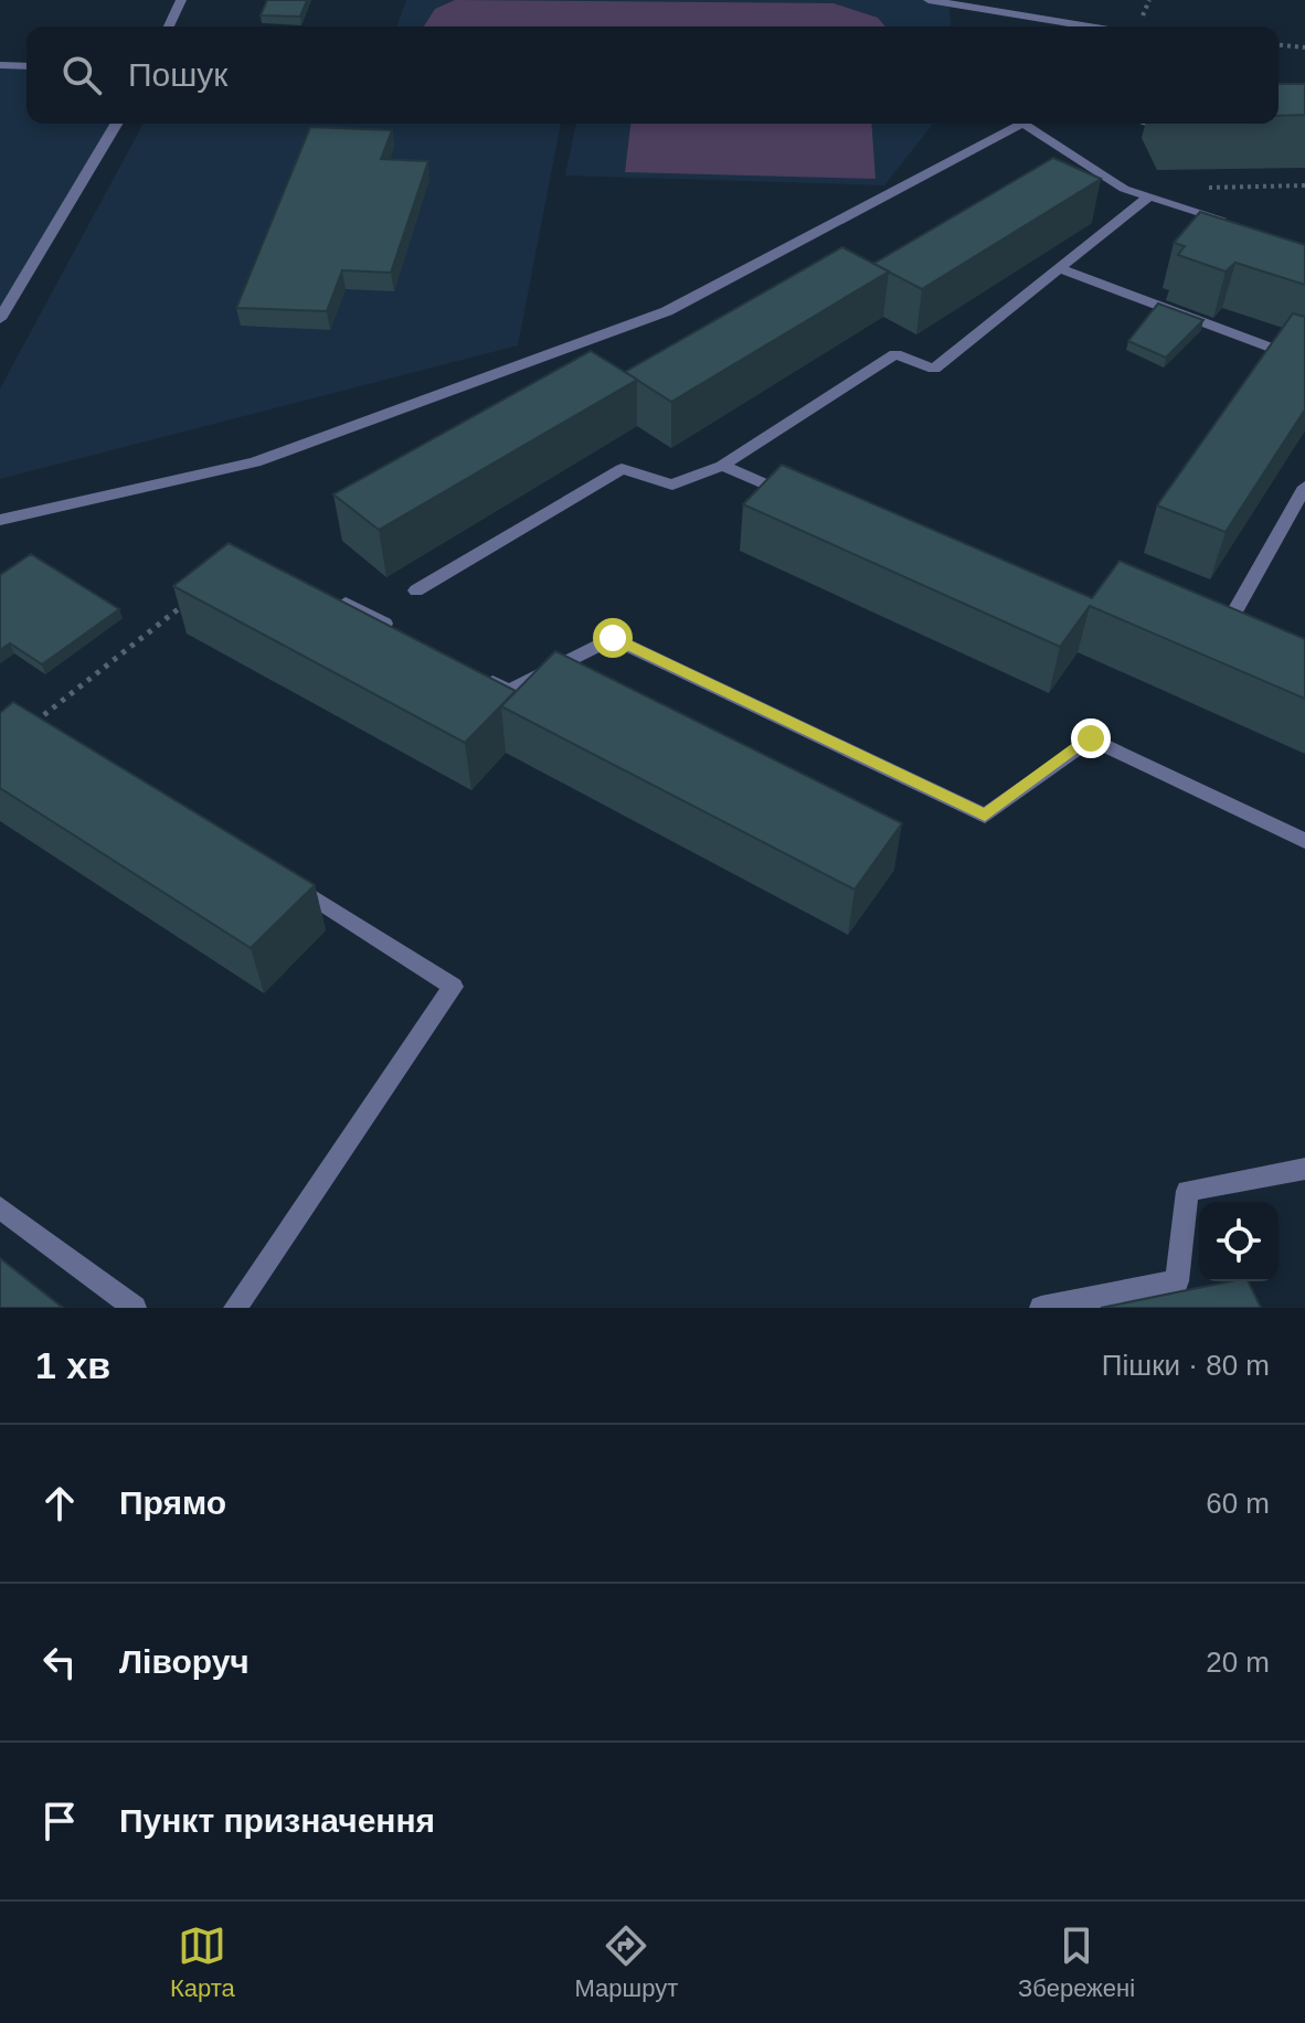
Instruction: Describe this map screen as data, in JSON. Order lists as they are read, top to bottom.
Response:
{
  "page": {
    "search": "Пошук",
    "heading": ["1 хв", "Пішки · 80 m"],
    "list": [
      ["Прямо", "60 m"],
      ["Ліворуч", "20 m"],
      "Пункт призначення"
    ],
    "nav": ["Карта", "Маршрут", "Збережені"]
  }
}
